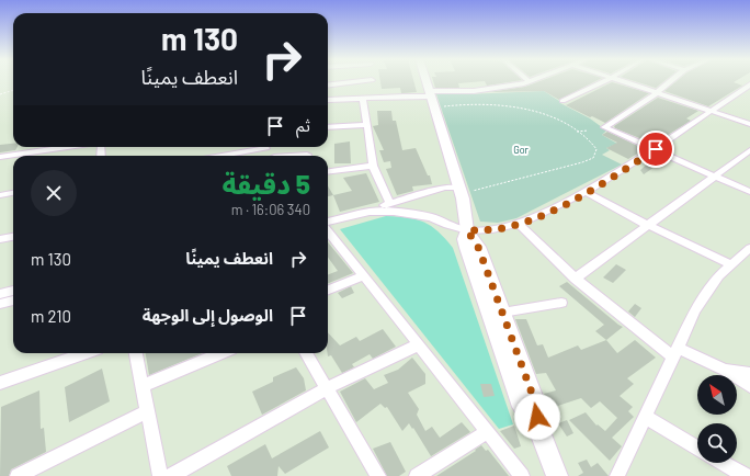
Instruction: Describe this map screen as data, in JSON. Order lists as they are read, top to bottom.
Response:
{
  "parks": ["Gor"],
  "north": "top left",
  "page": {
    "turn": ["130 m", "انعطف يمينًا"],
    "then": "ثم",
    "heading": ["5 دقيقة", "340 m · 16:06"],
    "list": [
      {
        "name": "انعطف يمينًا",
        "value": "130 m"
      },
      {
        "name": "الوصول إلى الوجهة",
        "value": "210 m"
      }
    ]
  }
}
